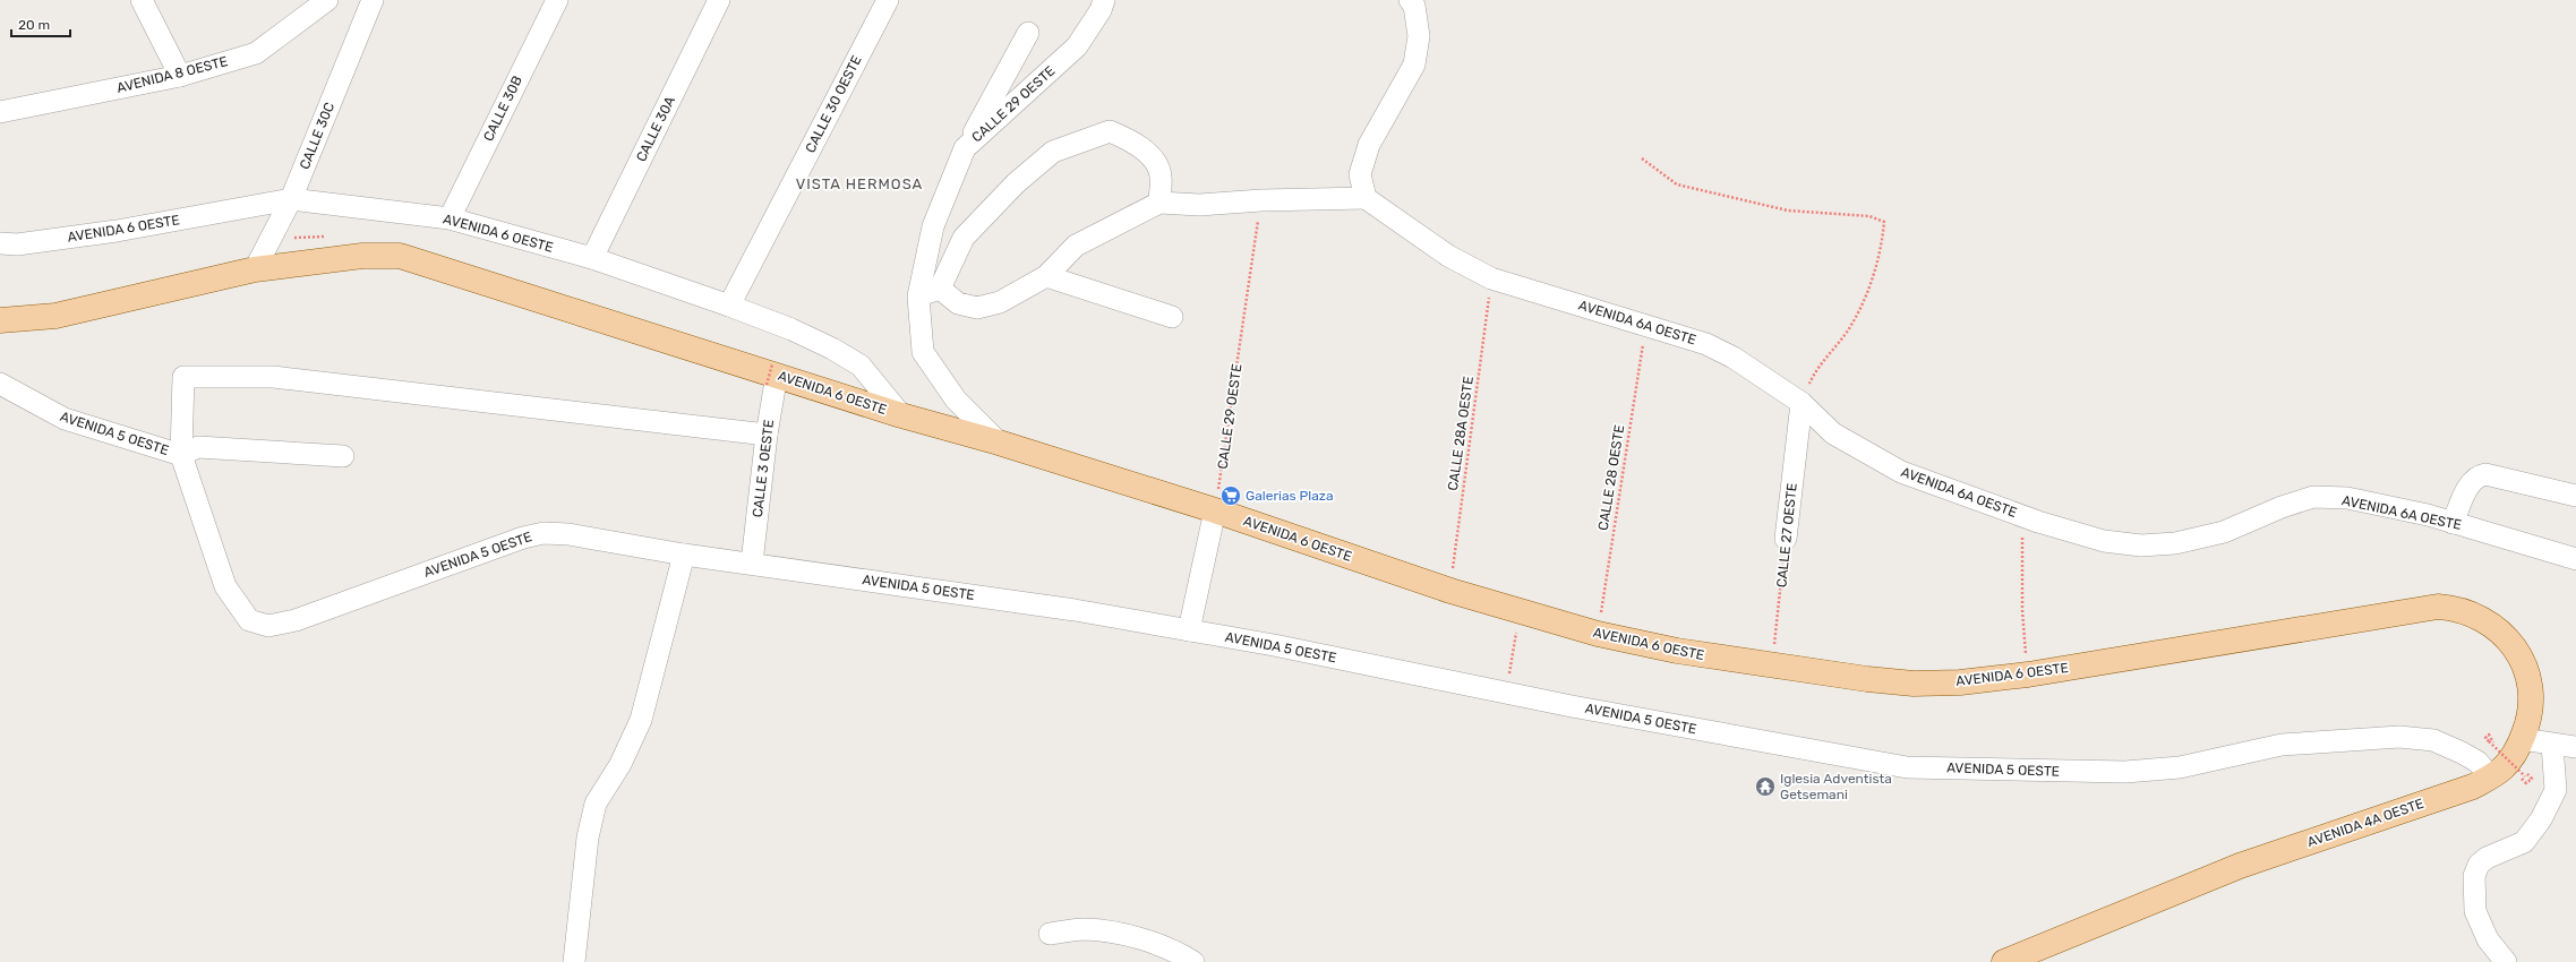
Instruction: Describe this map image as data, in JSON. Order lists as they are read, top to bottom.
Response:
{
  "streets": {
    "main road": ["AVENIDA 6 OESTE", "AVENIDA 4A OESTE"],
    "street": [
      "AVENIDA 8 OESTE",
      "CALLE 30 OESTE",
      "CALLE 29 OESTE",
      "CALLE 30B",
      "CALLE 30A",
      "CALLE 30C",
      "AVENIDA 6A OESTE",
      "AVENIDA 5 OESTE",
      "CALLE 3 OESTE",
      "CALLE 27 OESTE"
    ],
    "path": ["CALLE 28A OESTE", "CALLE 28 OESTE"]
  },
  "crossings": [
    ["CALLE 30 OESTE", "AVENIDA 6 OESTE"],
    ["CALLE 29 OESTE", "AVENIDA 6 OESTE"],
    ["CALLE 30B", "AVENIDA 6 OESTE"],
    ["CALLE 30A", "AVENIDA 6 OESTE"],
    ["CALLE 30C", "AVENIDA 6 OESTE"],
    ["AVENIDA 6 OESTE", "CALLE 28A OESTE"],
    ["AVENIDA 6 OESTE", "CALLE 3 OESTE"],
    ["AVENIDA 6 OESTE", "CALLE 28 OESTE"],
    ["AVENIDA 6 OESTE", "CALLE 27 OESTE"],
    ["AVENIDA 6 OESTE", "AVENIDA 4A OESTE"],
    ["AVENIDA 6A OESTE", "CALLE 28A OESTE"],
    ["AVENIDA 6A OESTE", "CALLE 28 OESTE"],
    ["AVENIDA 6A OESTE", "CALLE 27 OESTE"],
    ["AVENIDA 5 OESTE", "CALLE 3 OESTE"],
    ["AVENIDA 5 OESTE", "AVENIDA 4A OESTE"]
  ],
  "districts": ["VISTA HERMOSA"],
  "places": {
    "supermarket": ["Galerias Plaza"],
    "temple": ["Iglesia Adventista Getsemani"]
  },
  "scale_bar": "20 m"
}
